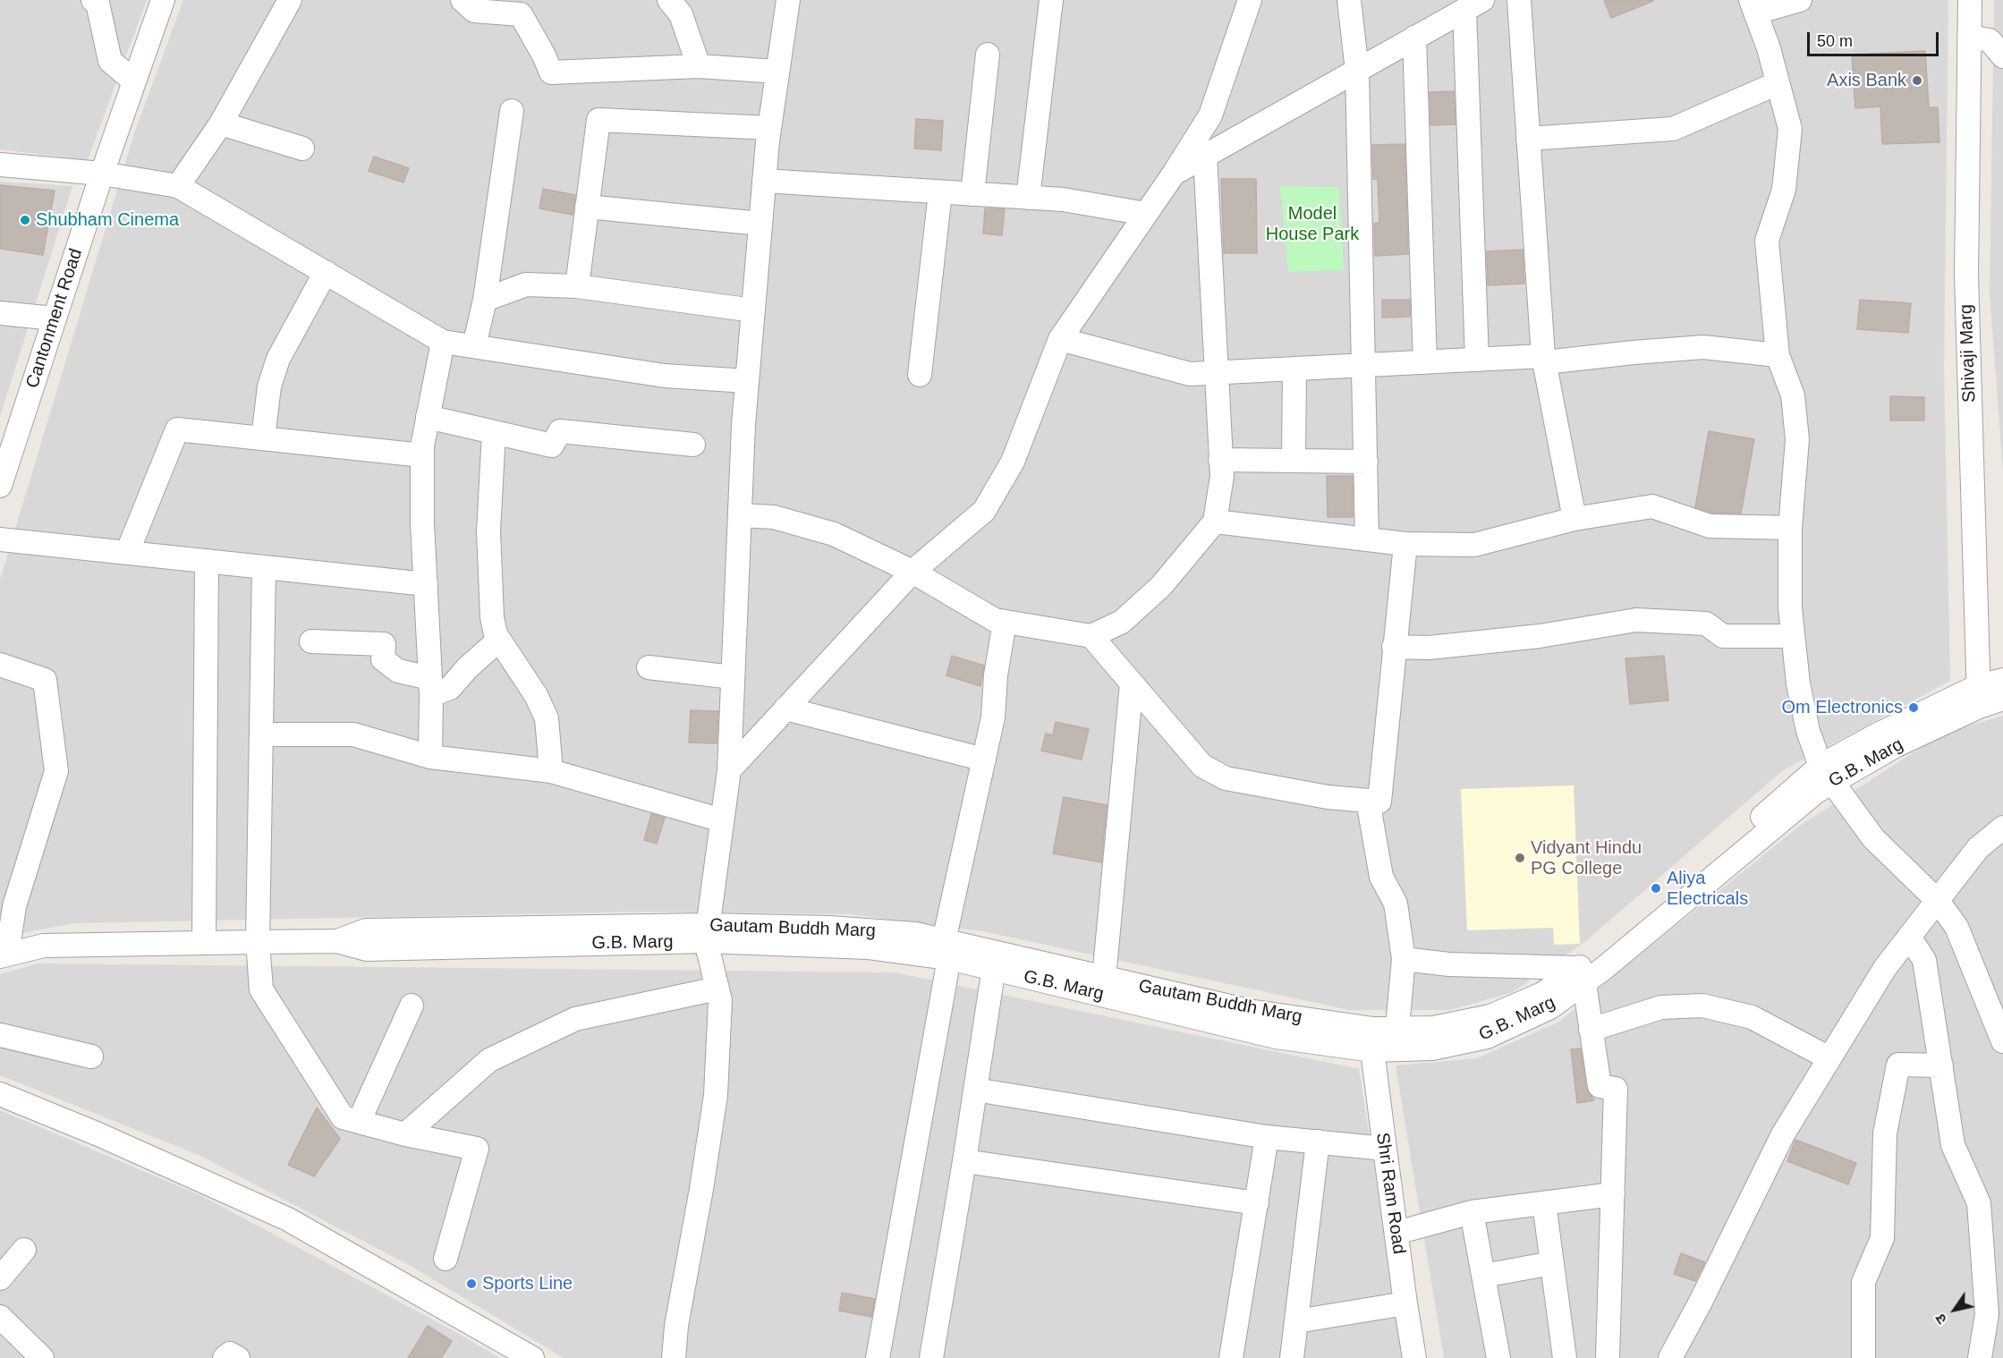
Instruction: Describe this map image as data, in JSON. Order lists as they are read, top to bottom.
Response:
{
  "streets": {
    "street": [
      "Cantonment Road",
      "Shivaji Marg",
      "G.B. Marg",
      "Gautam Buddh Marg",
      "Shri Ram Road"
    ]
  },
  "crossings": [
    ["Shivaji Marg", "G.B. Marg"],
    ["G.B. Marg", "Gautam Buddh Marg"],
    ["G.B. Marg", "Shri Ram Road"],
    ["Gautam Buddh Marg", "Shri Ram Road"]
  ],
  "parks": ["Model House Park"],
  "places": [
    "Axis Bank",
    "Shubham Cinema",
    "Om Electronics",
    "Vidyant Hindu PG College",
    "Aliya Electricals",
    "Sports Line"
  ],
  "scale_bar": "50 m",
  "north": "bottom left"
}
